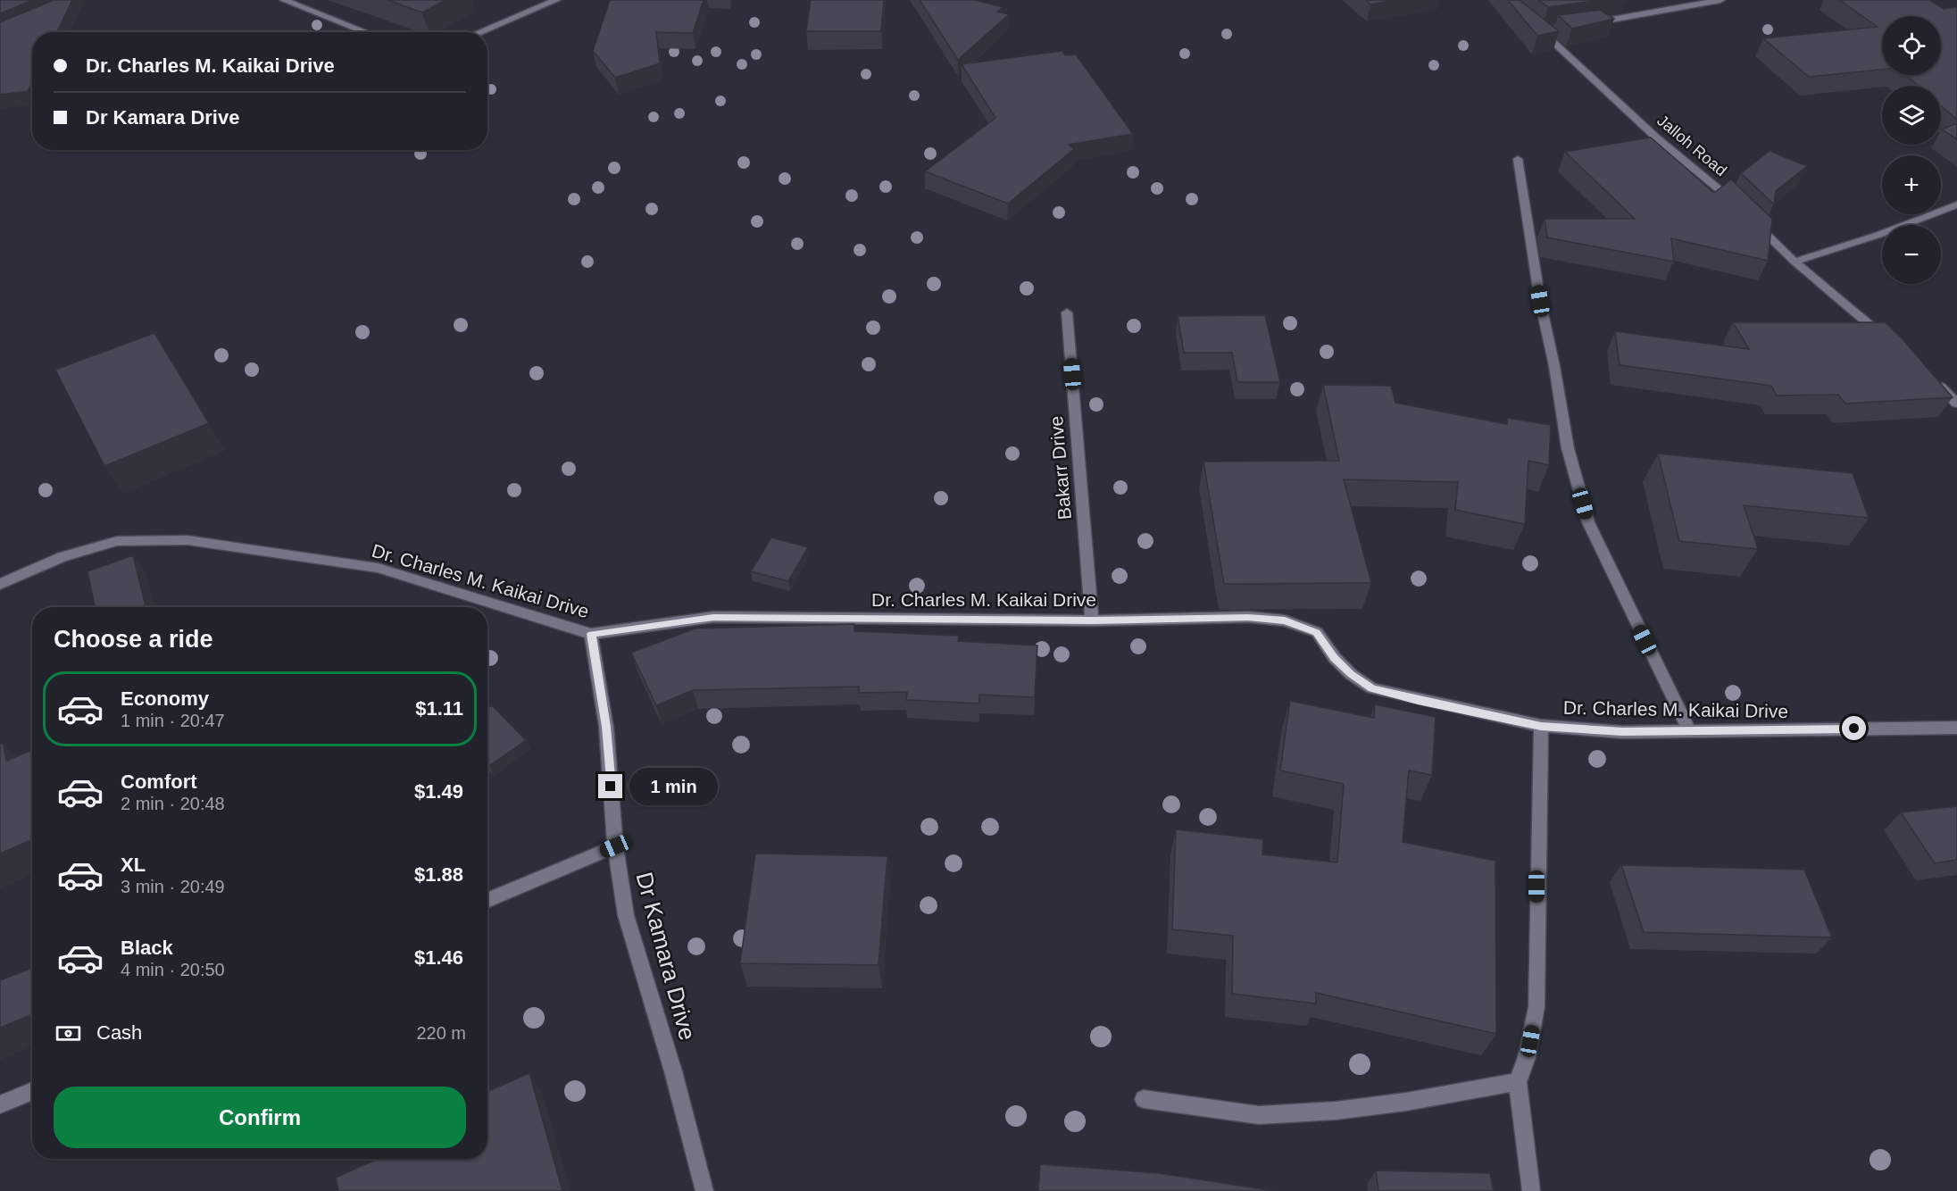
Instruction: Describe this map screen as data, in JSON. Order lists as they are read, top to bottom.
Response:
{
  "streets": {
    "street": [
      "Jalloh Road",
      "Bakarr Drive",
      "Dr. Charles M. Kaikai Drive",
      "Dr Kamara Drive"
    ]
  },
  "crossings": [
    ["Bakarr Drive", "Dr. Charles M. Kaikai Drive"],
    ["Dr. Charles M. Kaikai Drive", "Dr Kamara Drive"]
  ],
  "page": {
    "map_buttons": ["+", "−"],
    "banner": ["Dr. Charles M. Kaikai Drive", "Dr Kamara Drive"],
    "heading": "Choose a ride",
    "list": [
      {
        "name": "Economy",
        "note": "1 min · 20:47",
        "value": "$1.11"
      },
      {
        "name": "Comfort",
        "note": "2 min · 20:48",
        "value": "$1.49"
      },
      {
        "name": "XL",
        "note": "3 min · 20:49",
        "value": "$1.88"
      },
      {
        "name": "Black",
        "note": "4 min · 20:50",
        "value": "$1.46"
      }
    ],
    "bubble": "1 min",
    "pay": ["Cash", "220 m"],
    "buttons": "Confirm"
  }
}
